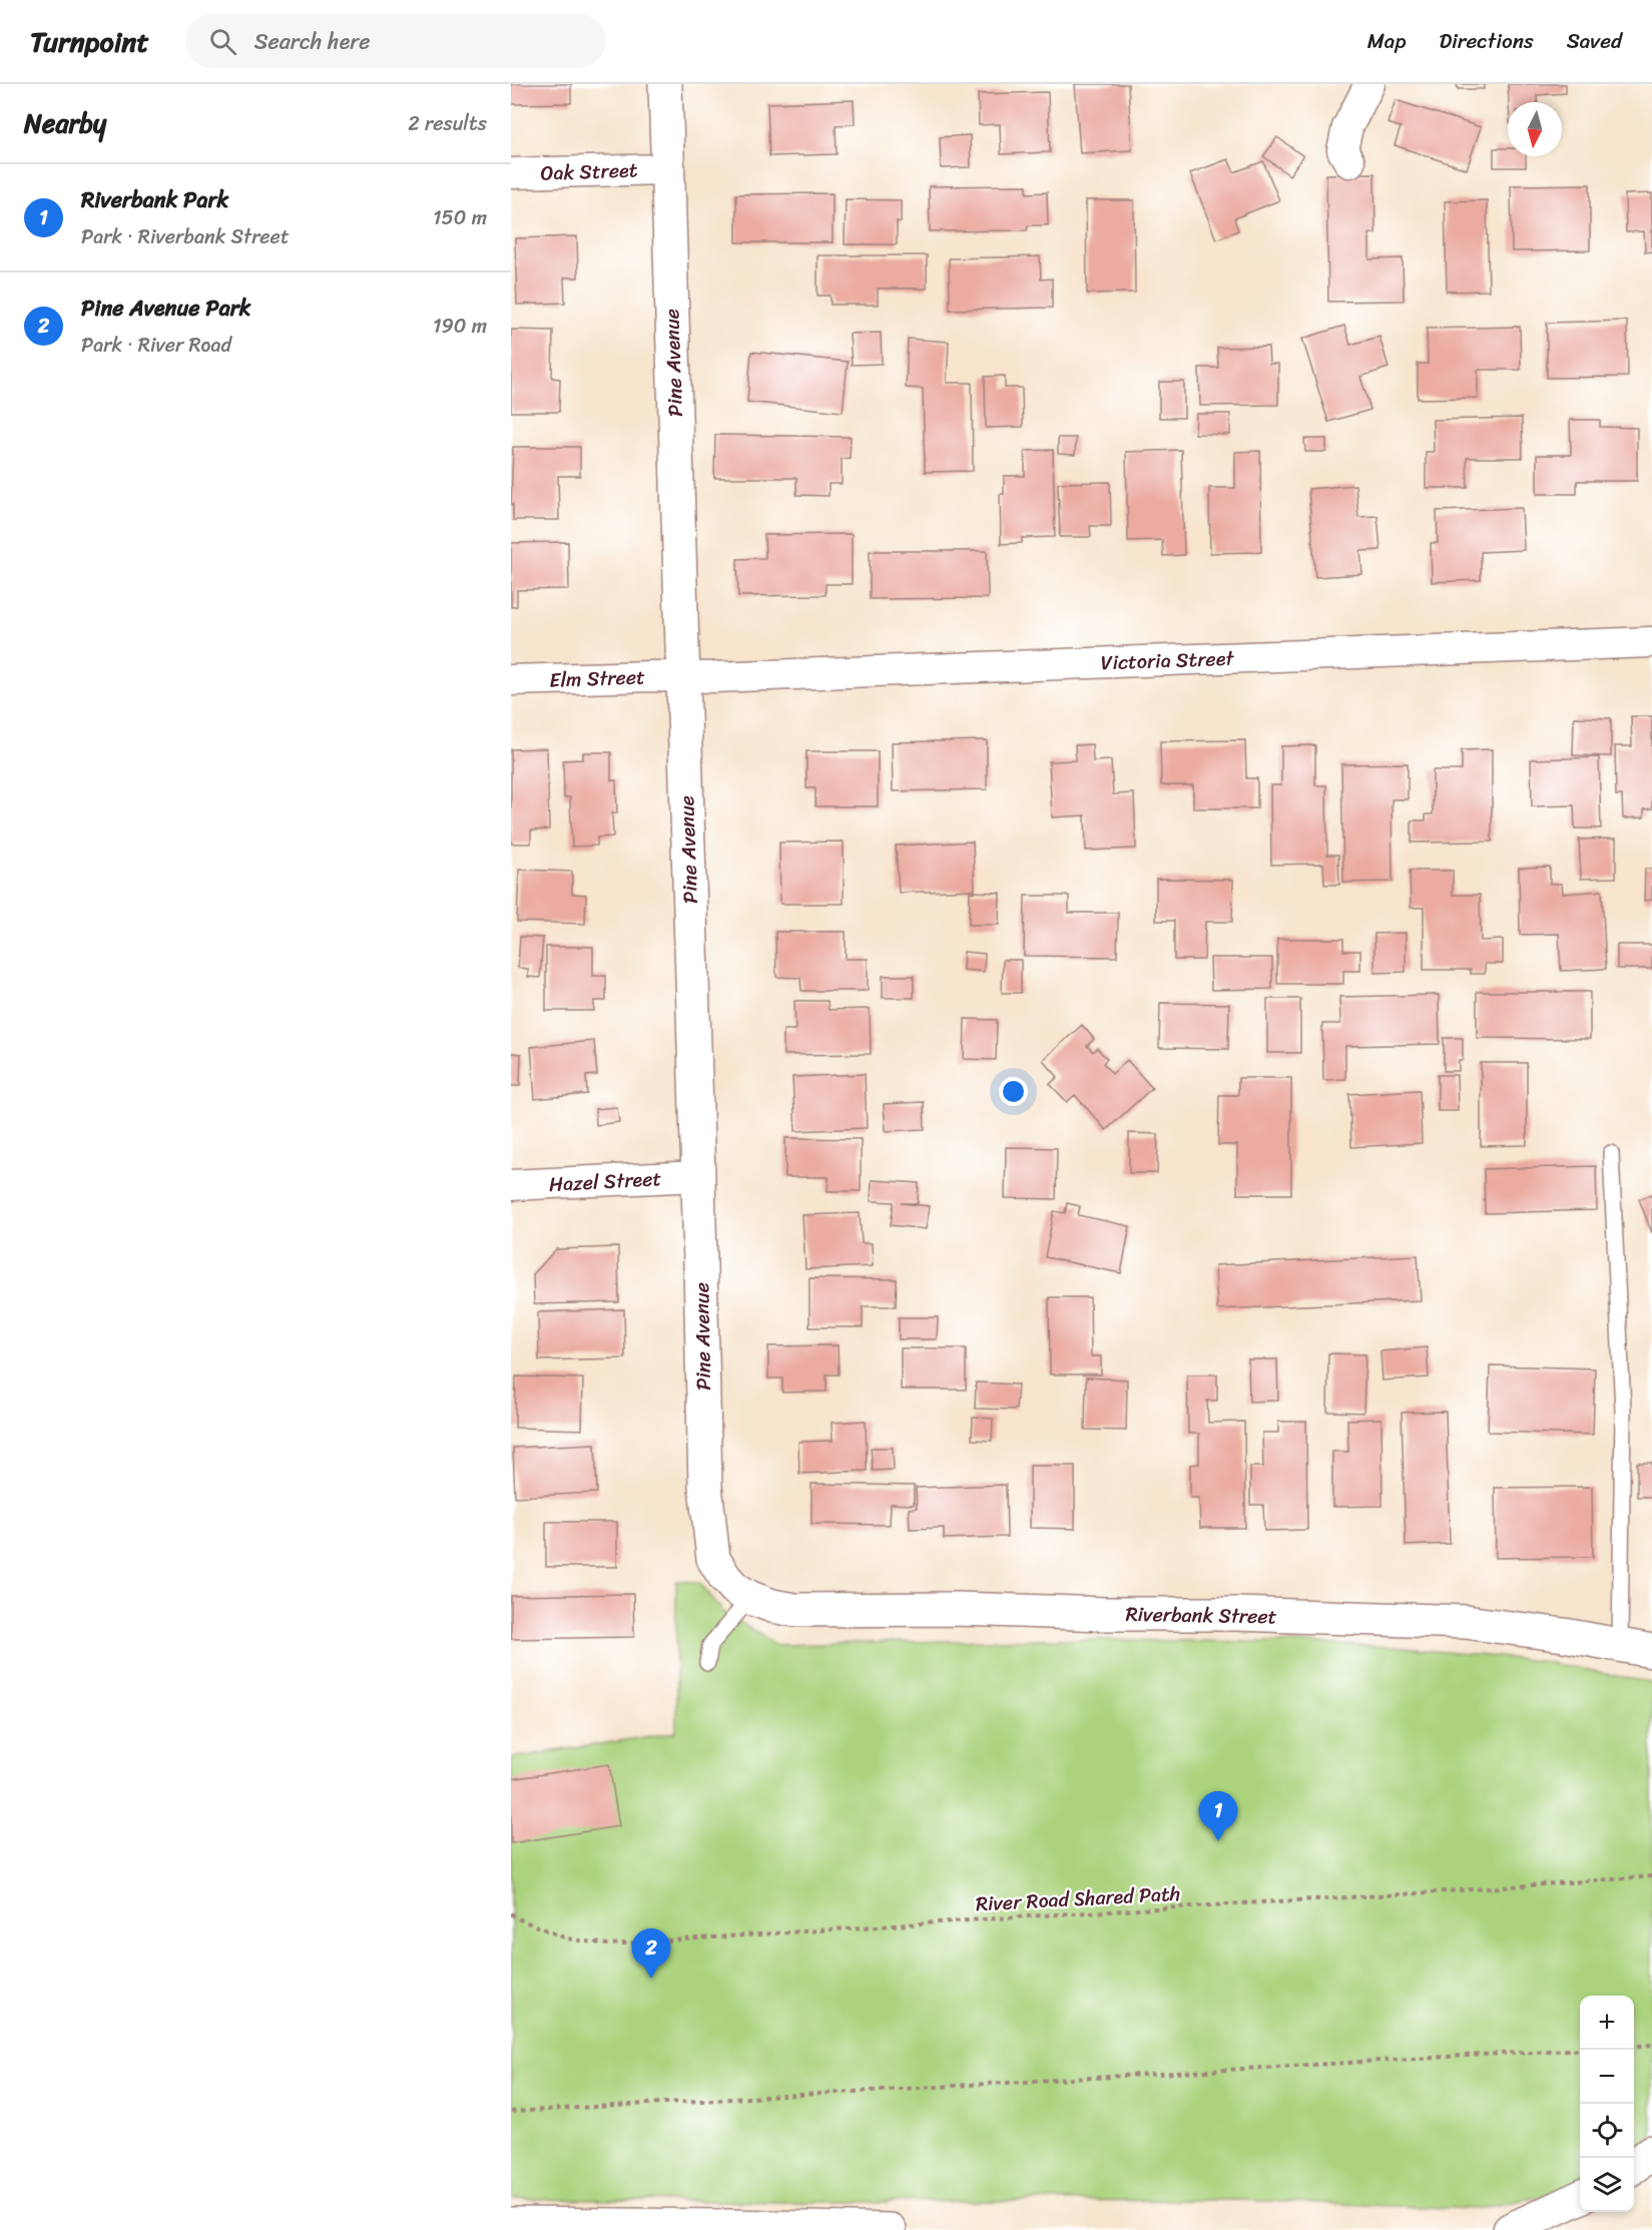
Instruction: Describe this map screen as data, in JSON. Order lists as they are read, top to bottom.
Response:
{
  "streets": {
    "main road": ["Pine Avenue", "Riverbank Street"],
    "street": [
      "Oak Street",
      "Victoria Street",
      "Elm Street",
      "Hazel Street"
    ],
    "path": ["River Road Shared Path"]
  },
  "crossings": [
    ["Oak Street", "Pine Avenue"],
    ["Pine Avenue", "Victoria Street"],
    ["Pine Avenue", "Elm Street"],
    ["Pine Avenue", "Hazel Street"],
    ["Pine Avenue", "Riverbank Street"],
    ["Victoria Street", "Elm Street"]
  ],
  "north": "bottom",
  "page": {
    "header": "Turnpoint",
    "search": "Search here",
    "nav": ["Map", "Directions", "Saved"],
    "heading": ["Nearby", "2 results"],
    "list": [
      {
        "mark": "1",
        "name": "Riverbank Park",
        "note": "Park · Riverbank Street",
        "value": "150 m"
      },
      {
        "mark": "2",
        "name": "Pine Avenue Park",
        "note": "Park · River Road",
        "value": "190 m"
      }
    ],
    "pins": ["1", "2"],
    "map_buttons": ["+", "−"]
  }
}
